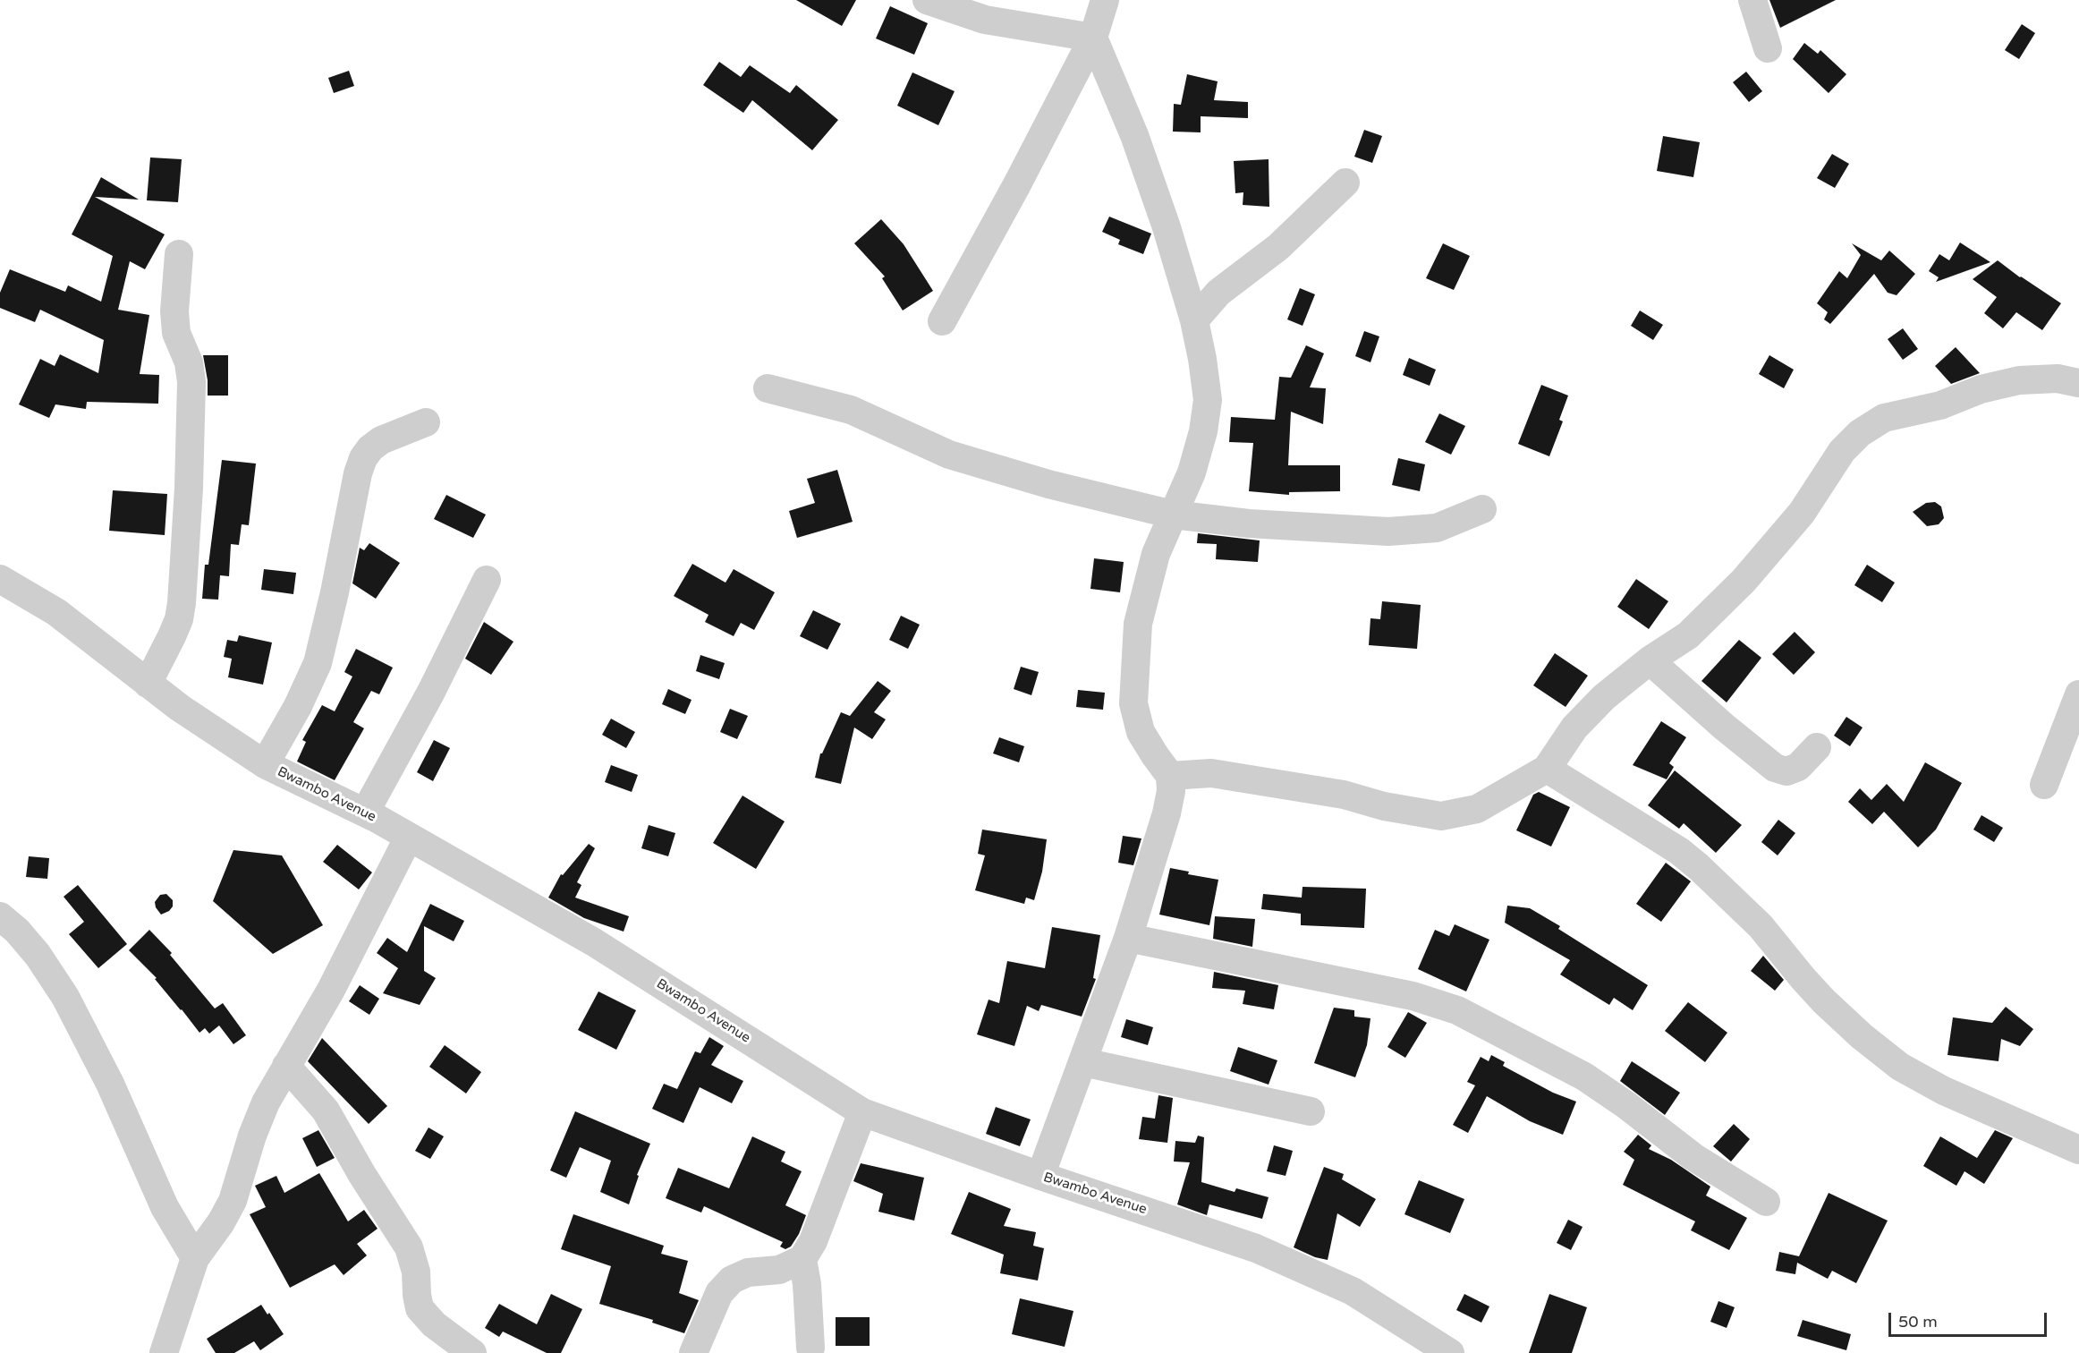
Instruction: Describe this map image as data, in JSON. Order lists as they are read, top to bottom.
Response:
{
  "streets": {
    "street": ["Bwambo Avenue"]
  },
  "scale_bar": "50 m"
}
